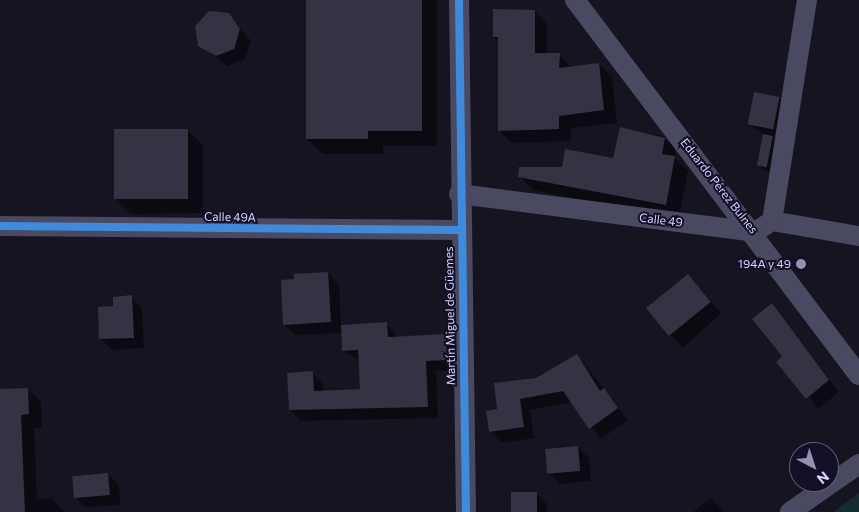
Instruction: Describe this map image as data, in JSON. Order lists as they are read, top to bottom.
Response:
{
  "streets": {
    "street": [
      "Eduardo Pérez Bulnes",
      "Calle 49A",
      "Calle 49",
      "Martín Miguel de Güemes"
    ]
  },
  "crossings": [
    ["Eduardo Pérez Bulnes", "Calle 49"],
    ["Calle 49A", "Martín Miguel de Güemes"],
    ["Calle 49", "Martín Miguel de Güemes"]
  ],
  "places": ["194A y 49"],
  "north": "bottom right"
}
